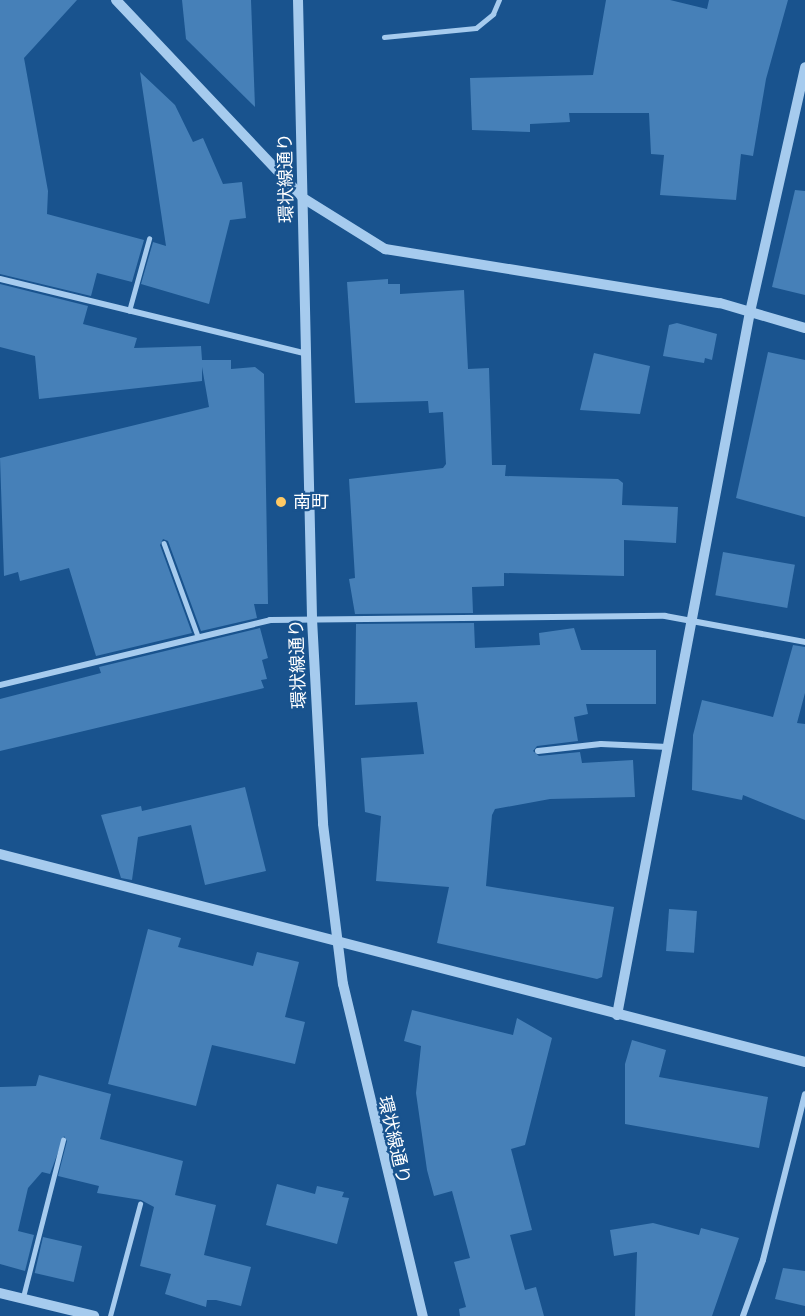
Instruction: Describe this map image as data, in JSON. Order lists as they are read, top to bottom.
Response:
{
  "streets": {
    "street": ["環状線通り"]
  },
  "places": ["南町"]
}
